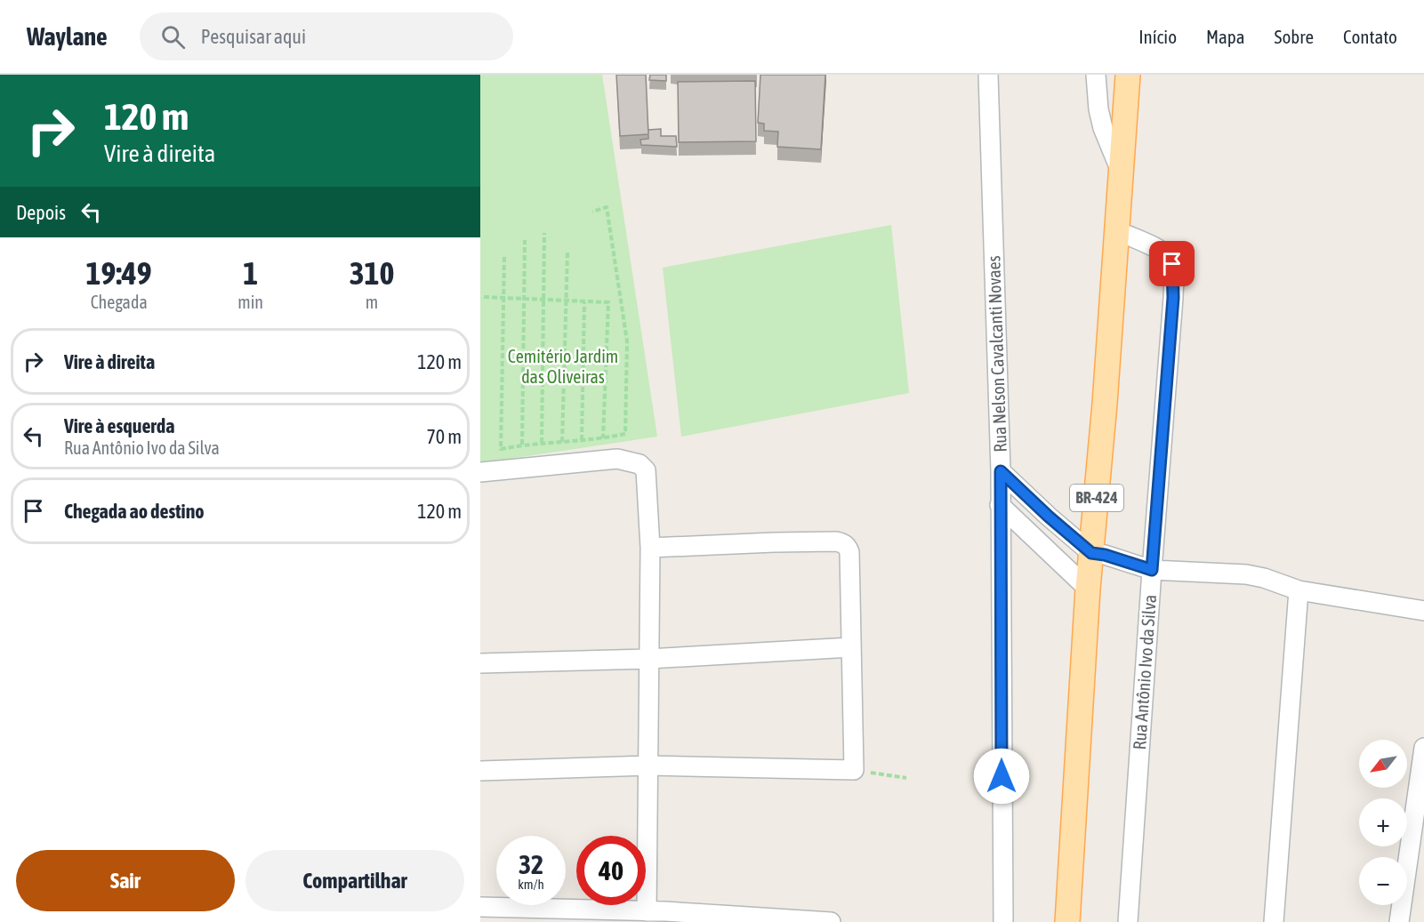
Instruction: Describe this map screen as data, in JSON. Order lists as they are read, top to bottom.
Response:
{
  "streets": {
    "main road": ["BR-424"],
    "street": ["Rua Nelson Cavalcanti Novaes", "Rua Antônio Ivo da Silva"]
  },
  "crossings": [
    ["BR-424", "Rua Antônio Ivo da Silva"]
  ],
  "parks": ["Cemitério Jardim das Oliveiras"],
  "north": "bottom left",
  "page": {
    "header": "Waylane",
    "search": "Pesquisar aqui",
    "nav": [
      "Início",
      "Mapa",
      "Sobre",
      "Contato"
    ],
    "turn": ["120 m", "Vire à direita"],
    "then": "Depois",
    "eta": [
      "19:49",
      "Chegada",
      "1",
      "min",
      "310",
      "m"
    ],
    "list": [
      {
        "name": "Vire à direita",
        "value": "120 m"
      },
      {
        "name": "Vire à esquerda",
        "note": "Rua Antônio Ivo da Silva",
        "value": "70 m"
      },
      {
        "name": "Chegada ao destino",
        "value": "120 m"
      }
    ],
    "map_buttons": ["+", "−"],
    "speed": "32 km/h",
    "limit": "40",
    "buttons": ["Sair", "Compartilhar"]
  }
}
